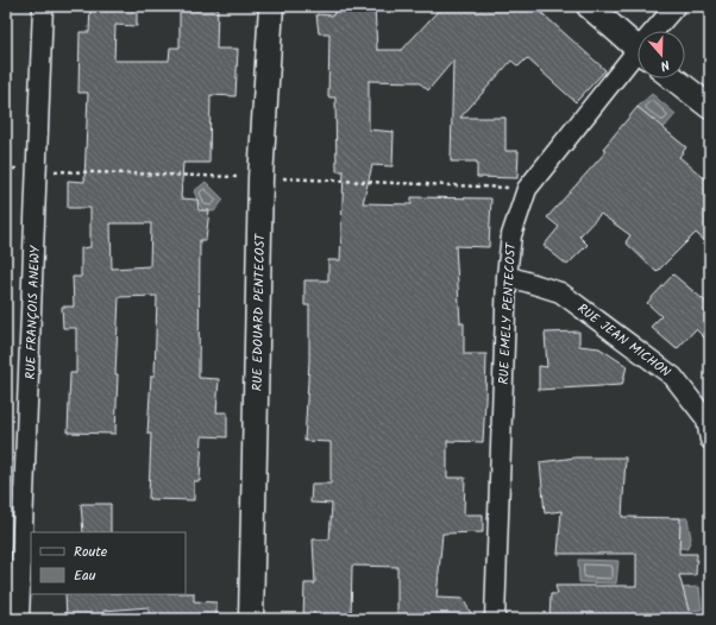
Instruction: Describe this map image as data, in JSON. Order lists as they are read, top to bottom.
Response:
{
  "streets": {
    "street": [
      "RUE FRANÇOIS ANEWY",
      "RUE EDOUARD PENTECOST",
      "RUE EMELY PENTECOST",
      "RUE JEAN MICHON"
    ]
  },
  "crossings": [
    ["RUE EMELY PENTECOST", "RUE JEAN MICHON"]
  ],
  "legend": ["Route", "Eau"],
  "north": "bottom"
}
